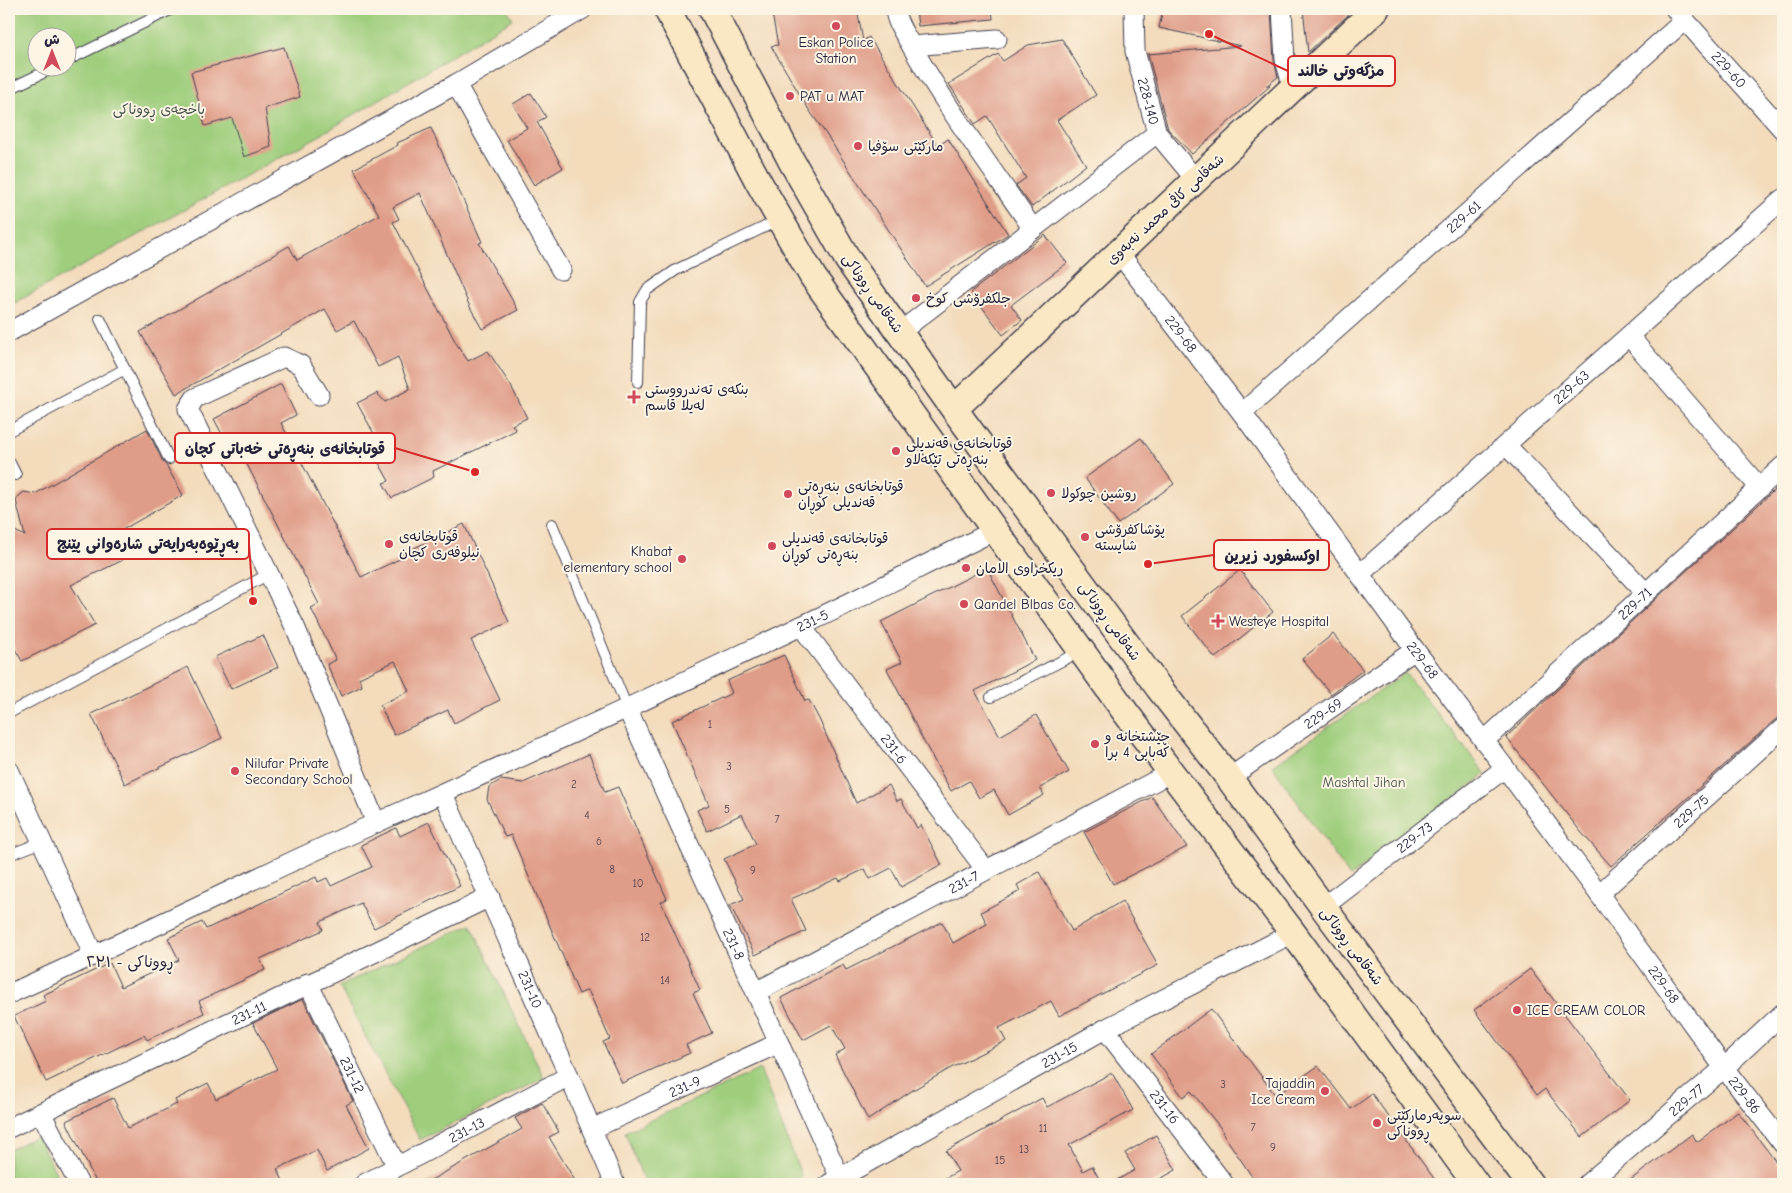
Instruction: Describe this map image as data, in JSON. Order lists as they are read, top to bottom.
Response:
{
  "streets": {
    "main road": ["شەقامی کافی محمد نەبەوی", "شەقامی ڕووناکی"],
    "street": [
      "229-60",
      "228-140",
      "229-61",
      "229-68",
      "229-63",
      "229-71",
      "231-5",
      "229-69",
      "231-6",
      "229-75",
      "229-73",
      "231-7",
      "231-8",
      "231-10",
      "231-11",
      "231-15",
      "231-12",
      "231-9",
      "229-86",
      "229-77",
      "231-16",
      "231-13"
    ]
  },
  "crossings": [
    ["229-60", "229-61"],
    ["228-140", "شەقامی کافی محمد نەبەوی"],
    ["شەقامی کافی محمد نەبەوی", "شەقامی ڕووناکی"],
    ["شەقامی کافی محمد نەبەوی", "229-68"],
    ["229-61", "229-68"],
    ["شەقامی ڕووناکی", "229-69"],
    ["شەقامی ڕووناکی", "229-73"],
    ["229-68", "229-63"],
    ["229-68", "229-71"],
    ["229-68", "229-69"],
    ["229-68", "229-75"],
    ["229-68", "229-73"],
    ["229-68", "229-86"],
    ["229-68", "229-77"],
    ["231-5", "231-6"],
    ["231-5", "231-8"],
    ["231-5", "231-10"],
    ["231-6", "231-7"],
    ["231-7", "231-8"],
    ["231-8", "231-15"],
    ["231-8", "231-9"],
    ["231-10", "231-11"],
    ["231-10", "231-9"],
    ["231-10", "231-13"],
    ["231-11", "231-12"],
    ["231-15", "231-16"],
    ["231-12", "231-13"],
    ["229-86", "229-77"]
  ],
  "districts": ["ڕووناکی - ٢٣١"],
  "parks": ["باخچەی ڕووناکی", "Mashtal Jihan"],
  "places": {
    "other": [
      "Eskan Police Station",
      "مزگەوتی خالند",
      "PAT u MAT",
      "مارکێتی سۆفیا",
      "جلکفرۆشی کوخ",
      "قوتابخانەی قەندیلی بنەڕەتی تێكەلاو",
      "قوتابخانەی بنەڕەتی خەباتی کچان",
      "روشين چوكولا",
      "قوتابخانەی بنەڕەتی قەندیلی کوڕان",
      "پۆشاکفرۆشی شایستە",
      "قوتابخانەی نیلوفەری کچان",
      "قوتابخانەی قەندیلی بنەڕەتی کوڕان",
      "Khabat elementary school",
      "اوكسفورد زيرين",
      "ريكخراوى الامان",
      "بەڕێوەبەرایەتی شارەوانی پێنج",
      "Qandel Blbas Co.",
      "چێشتخانە و کەبابی 4 برا",
      "Nilufar Private Secondary School",
      "ICE CREAM COLOR",
      "Tajaddin Ice Cream",
      "سوپەرمارکێتی ڕووناکی"
    ],
    "health": ["بنکەی تەندرووستی لەیلا قاسم", "Westeye Hospital"]
  },
  "house_numbers": [
    "1",
    "3",
    "2",
    "5",
    "4",
    "7",
    "6",
    "8",
    "9",
    "10",
    "12",
    "14",
    "3",
    "7",
    "11",
    "9",
    "13",
    "15"
  ],
  "north": "top"
}
